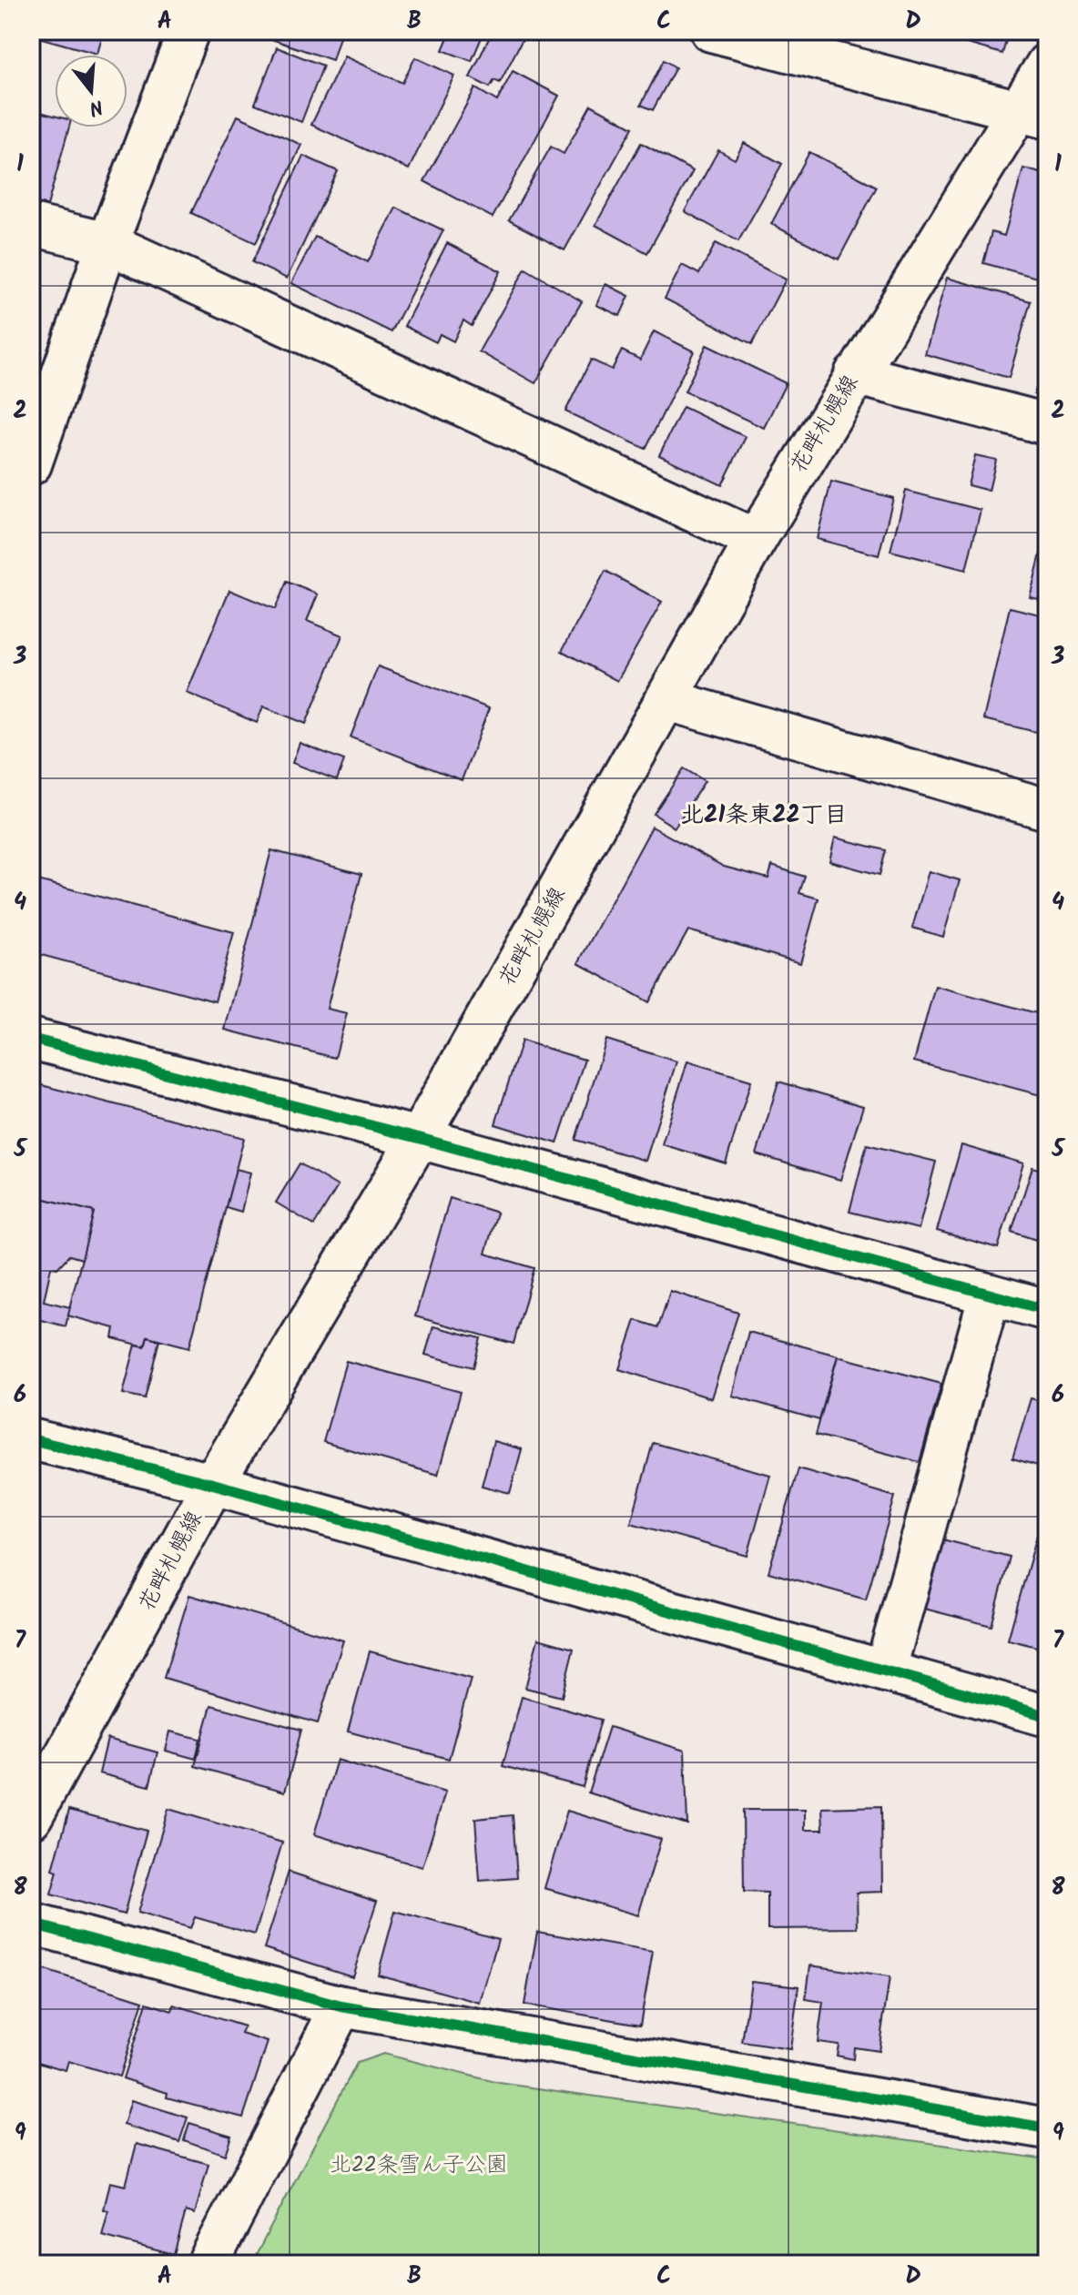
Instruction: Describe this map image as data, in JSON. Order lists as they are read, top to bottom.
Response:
{
  "streets": {
    "street": ["花畔札幌線"]
  },
  "districts": ["北21条東22丁目"],
  "parks": ["北22条雪ん子公園"],
  "north": "bottom",
  "grid": {
    "columns": [
      "A",
      "B",
      "C",
      "D"
    ],
    "rows": [
      "1",
      "2",
      "3",
      "4",
      "5",
      "6",
      "7",
      "8",
      "9"
    ]
  }
}
